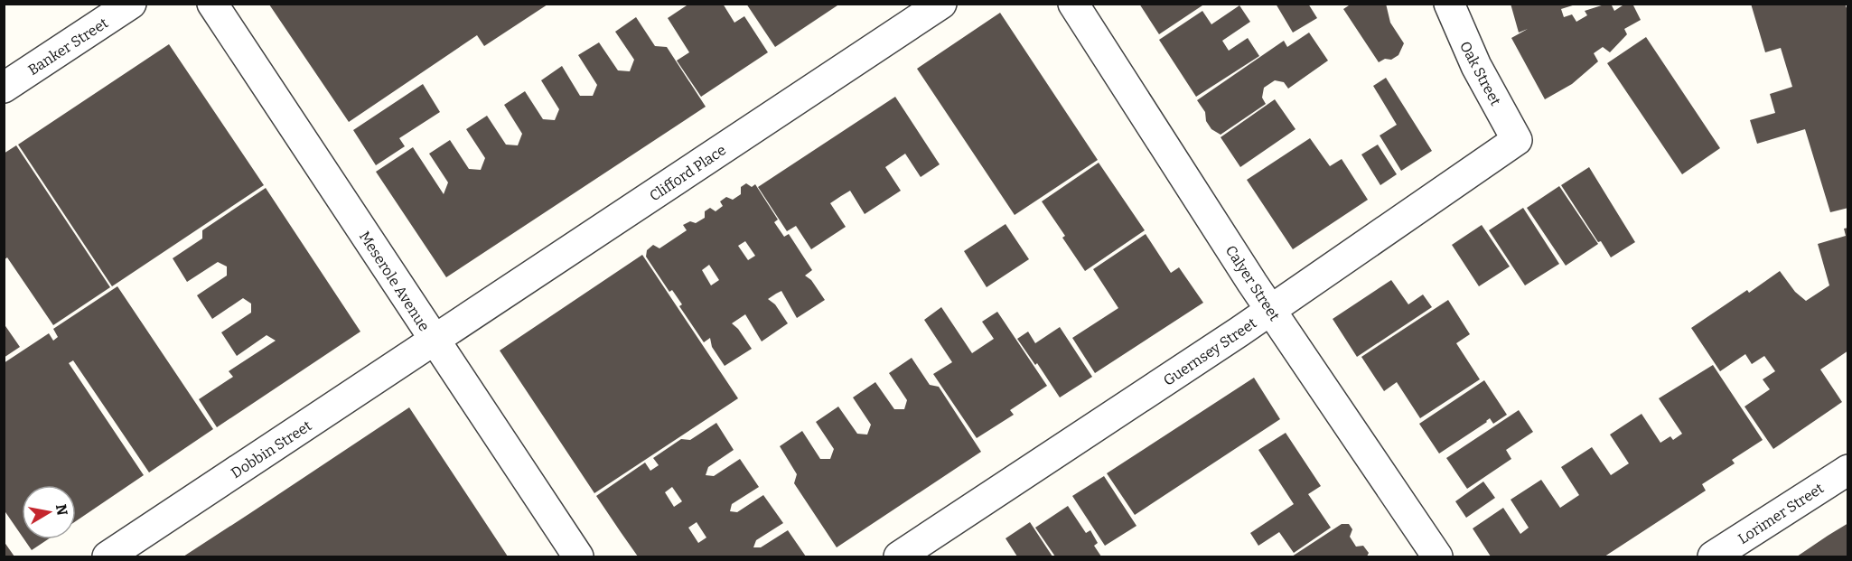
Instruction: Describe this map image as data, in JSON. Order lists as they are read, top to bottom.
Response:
{
  "streets": {
    "street": [
      "Banker Street",
      "Oak Street",
      "Clifford Place",
      "Meserole Avenue",
      "Calyer Street",
      "Guernsey Street",
      "Dobbin Street",
      "Lorimer Street"
    ]
  },
  "crossings": [
    ["Oak Street", "Guernsey Street"],
    ["Clifford Place", "Meserole Avenue"],
    ["Clifford Place", "Dobbin Street"],
    ["Meserole Avenue", "Dobbin Street"],
    ["Calyer Street", "Guernsey Street"]
  ],
  "north": "right"
}
